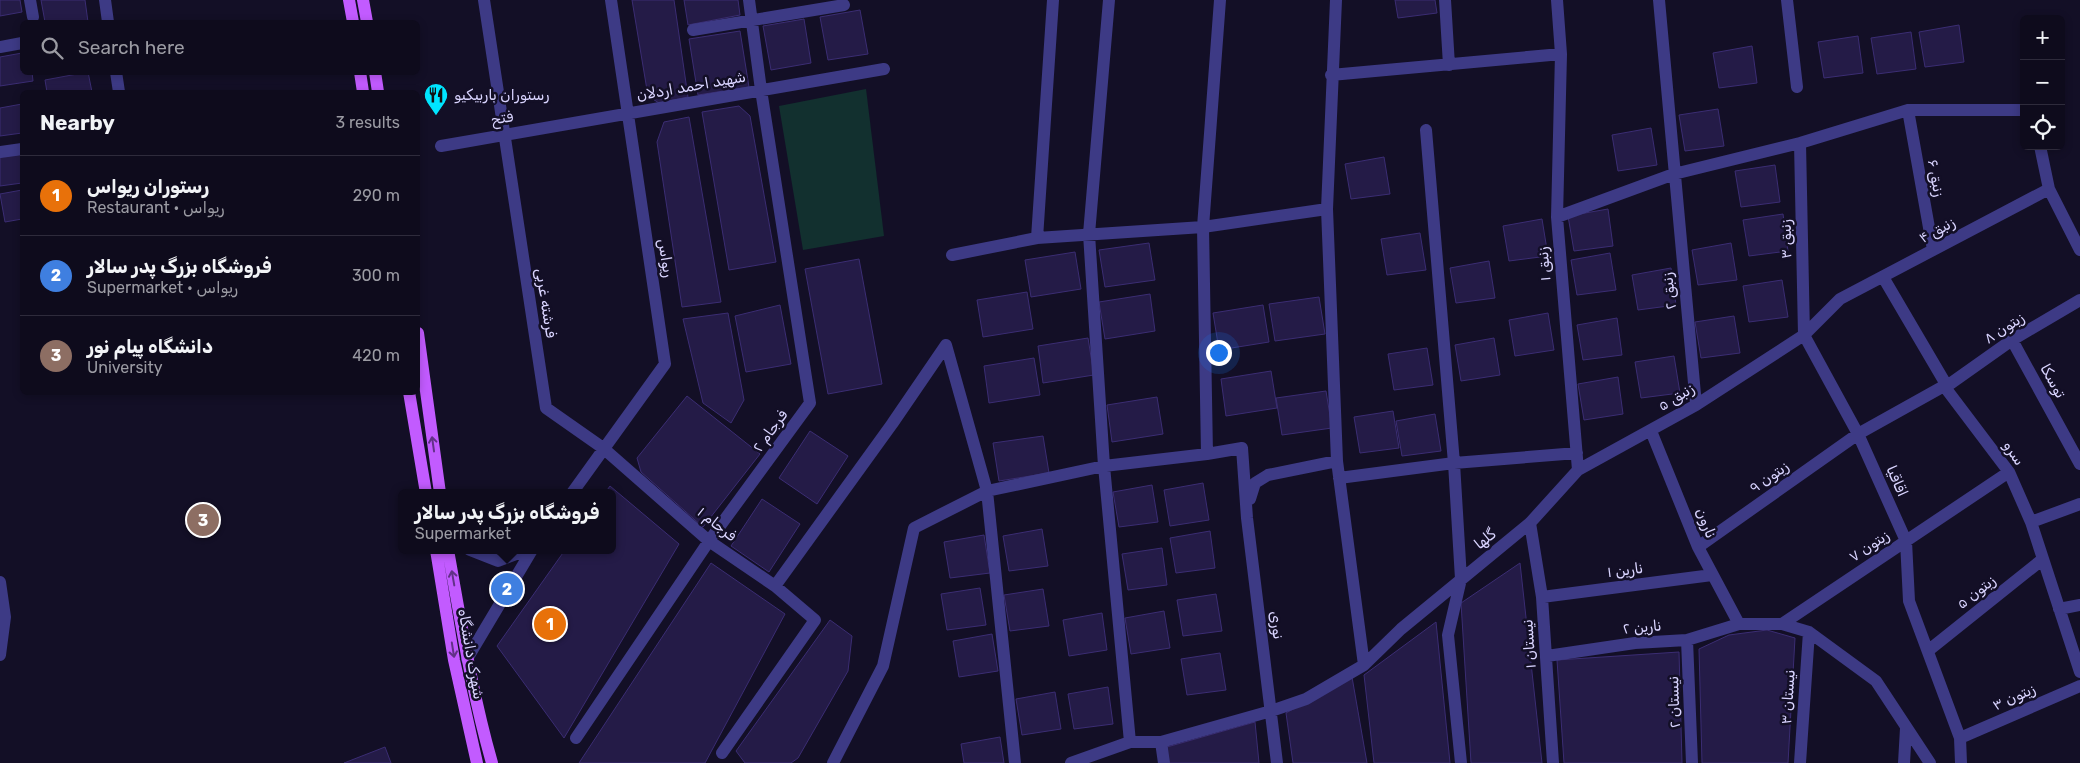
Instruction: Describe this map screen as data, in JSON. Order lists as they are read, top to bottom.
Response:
{
  "streets": {
    "main road": ["شهرک دانشگاه"],
    "street": [
      "شهید احمد اردلان",
      "فتح",
      "زنبق ۶",
      "زنبق ۴",
      "زنبق ۳",
      "ریواس",
      "زنبق ۱",
      "زنبق ۲",
      "فرشته غربی",
      "زیتون ۸",
      "توسکا",
      "زنبق ۵",
      "فرجام ۲",
      "سرو",
      "زیتون ۹",
      "اقاقیا",
      "نارون",
      "فرجام ۱",
      "گلها",
      "زیتون ۷",
      "نارین ۱",
      "زیتون ۵",
      "نوری",
      "نارین ۲",
      "نیستان ۱",
      "نیستان ۳",
      "زیتون ۳",
      "نیستان ۲"
    ]
  },
  "crossings": [
    ["شهید احمد اردلان", "فتح"],
    ["شهید احمد اردلان", "ریواس"],
    ["شهید احمد اردلان", "فرجام ۲"],
    ["فتح", "ریواس"],
    ["فتح", "فرشته غربی"],
    ["زنبق ۶", "زنبق ۴"],
    ["زنبق ۴", "زنبق ۵"],
    ["زنبق ۴", "سرو"],
    ["زنبق ۳", "زنبق ۵"],
    ["زنبق ۳", "اقاقیا"],
    ["ریواس", "فرشته غربی"],
    ["ریواس", "فرجام ۱"],
    ["زنبق ۱", "زنبق ۵"],
    ["زنبق ۲", "زنبق ۵"],
    ["فرشته غربی", "فرجام ۱"],
    ["زیتون ۸", "توسکا"],
    ["زیتون ۸", "سرو"],
    ["زنبق ۵", "اقاقیا"],
    ["زنبق ۵", "نارون"],
    ["زنبق ۵", "گلها"],
    ["زنبق ۵", "نیستان ۱"],
    ["فرجام ۲", "فرجام ۱"],
    ["سرو", "زیتون ۷"],
    ["سرو", "زیتون ۵"],
    ["زیتون ۹", "اقاقیا"],
    ["زیتون ۹", "نارون"],
    ["اقاقیا", "زیتون ۷"],
    ["اقاقیا", "زیتون ۵"],
    ["اقاقیا", "زیتون ۳"],
    ["نارون", "نارین ۱"],
    ["نارون", "نارین ۲"],
    ["گلها", "نوری"],
    ["گلها", "نیستان ۱"],
    ["نارین ۱", "نیستان ۱"],
    ["نارین ۲", "نیستان ۱"],
    ["نارین ۲", "نیستان ۲"]
  ],
  "places": {
    "restaurant": ["رستوران باربیکیو"]
  },
  "page": {
    "map_buttons": ["+", "−"],
    "search": "Search here",
    "heading": ["Nearby", "3 results"],
    "list": [
      {
        "mark": "1",
        "name": "رستوران ریواس",
        "note": "Restaurant · ریواس",
        "value": "290 m"
      },
      {
        "mark": "2",
        "name": "فروشگاه بزرگ پدر سالار",
        "note": "Supermarket · ریواس",
        "value": "300 m"
      },
      {
        "mark": "3",
        "name": "دانشگاه پیام نور",
        "note": "University",
        "value": "420 m"
      }
    ],
    "popup": ["فروشگاه بزرگ پدر سالار", "Supermarket"],
    "pins": ["3", "2", "1"]
  }
}
